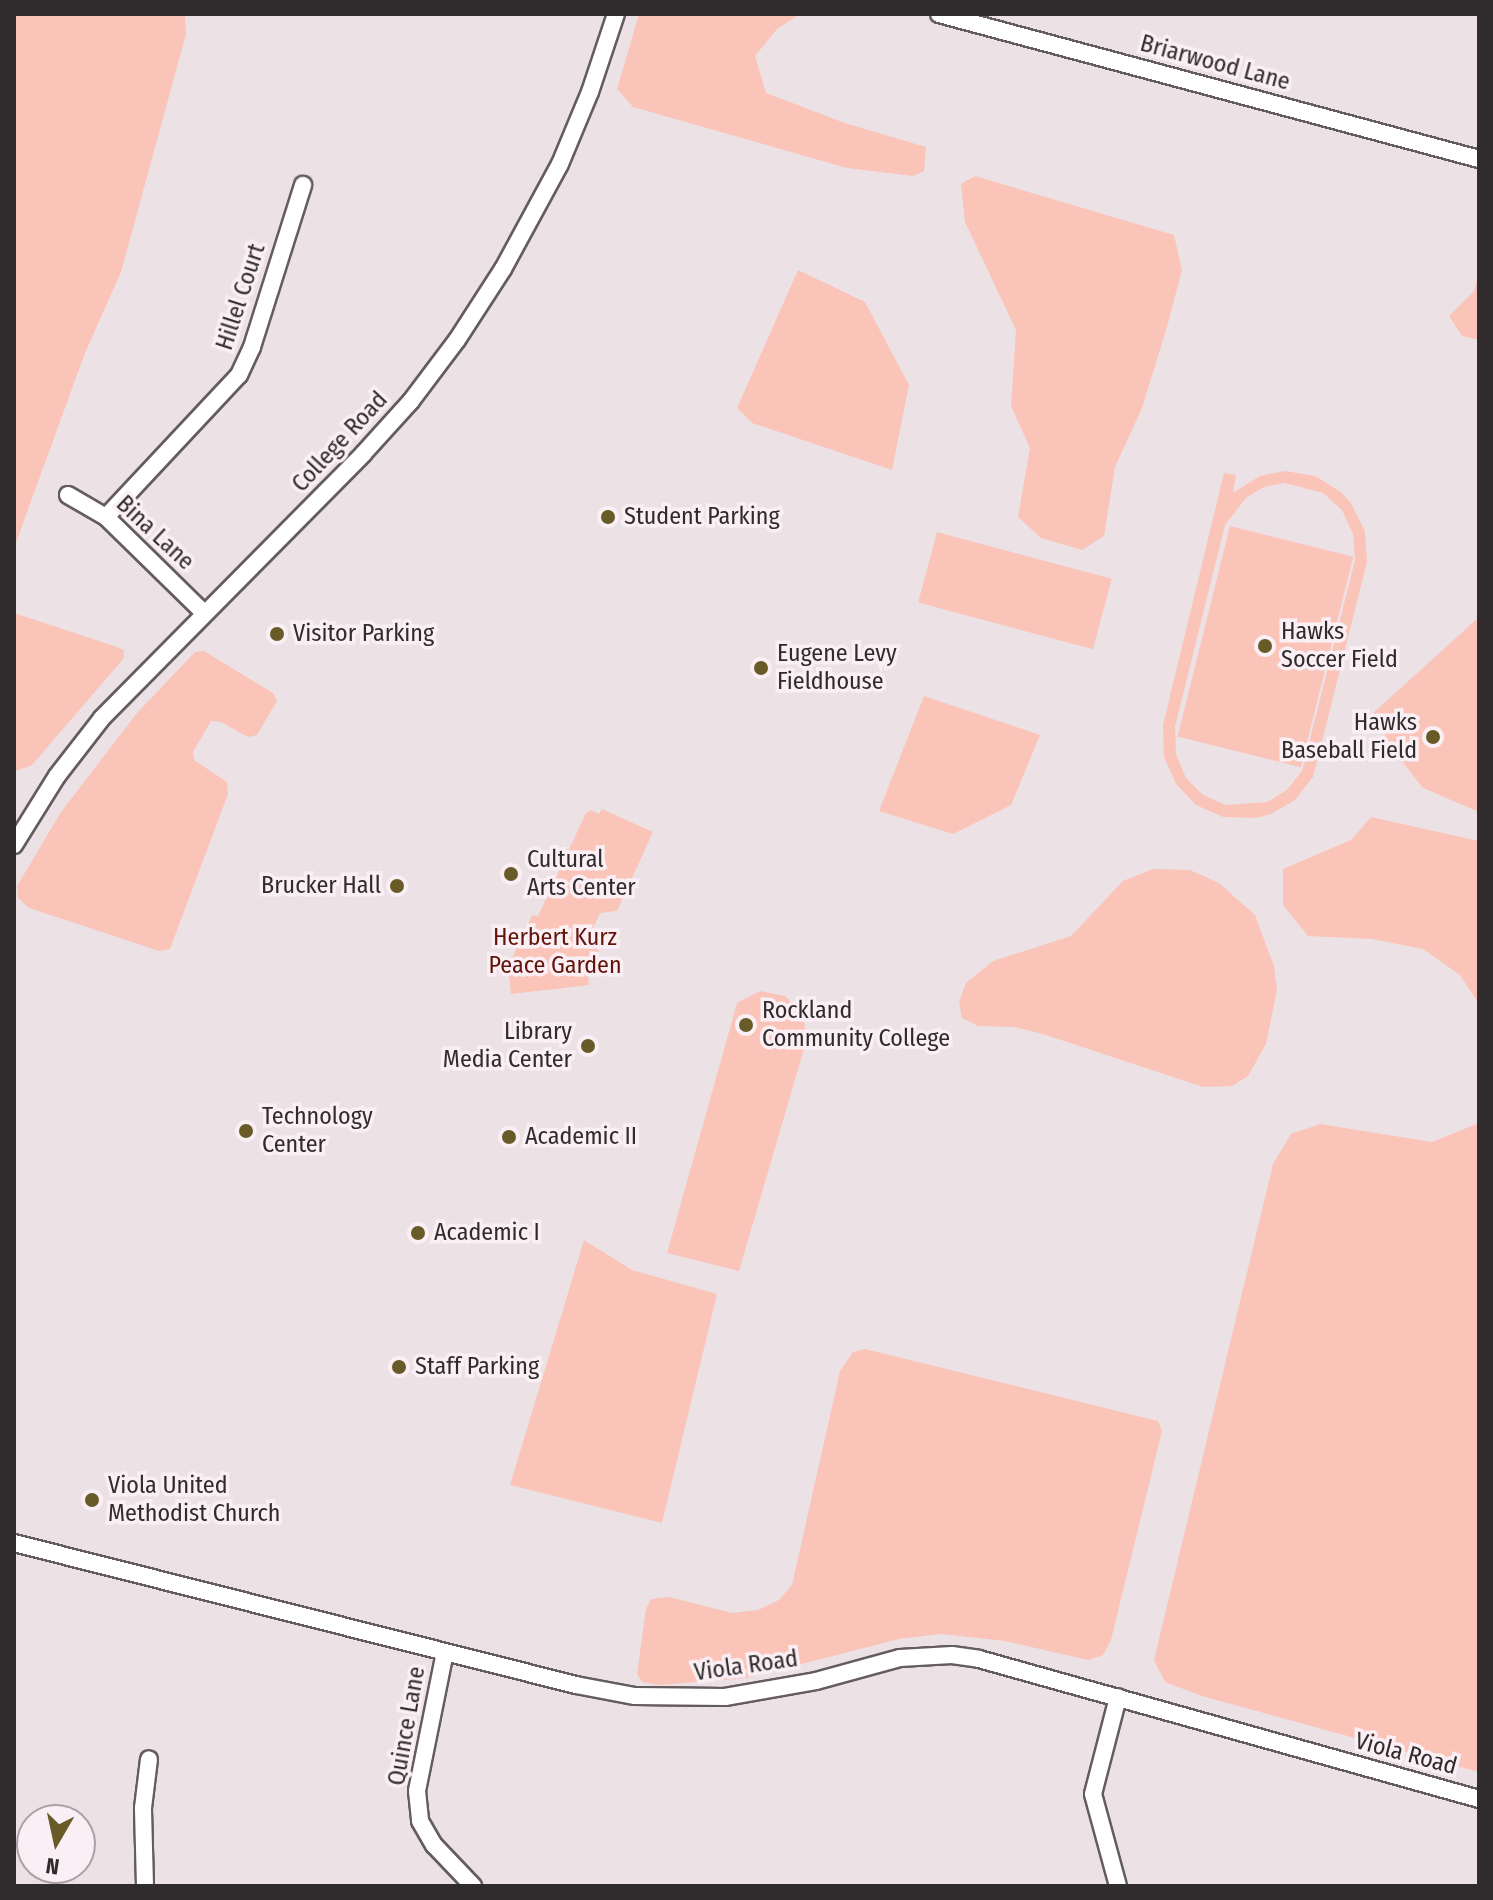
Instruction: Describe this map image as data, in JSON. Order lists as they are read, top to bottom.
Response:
{
  "streets": {
    "street": [
      "Briarwood Lane",
      "Hillel Court",
      "College Road",
      "Bina Lane",
      "Viola Road",
      "Quince Lane"
    ]
  },
  "crossings": [
    ["Hillel Court", "Bina Lane"],
    ["College Road", "Bina Lane"],
    ["Viola Road", "Quince Lane"]
  ],
  "parks": ["Herbert Kurz Peace Garden"],
  "places": [
    "Student Parking",
    "Visitor Parking",
    "Hawks Soccer Field",
    "Eugene Levy Fieldhouse",
    "Hawks Baseball Field",
    "Cultural Arts Center",
    "Brucker Hall",
    "Rockland Community College",
    "Library Media Center",
    "Technology Center",
    "Academic II",
    "Academic I",
    "Staff Parking",
    "Viola United Methodist Church"
  ],
  "north": "bottom"
}
